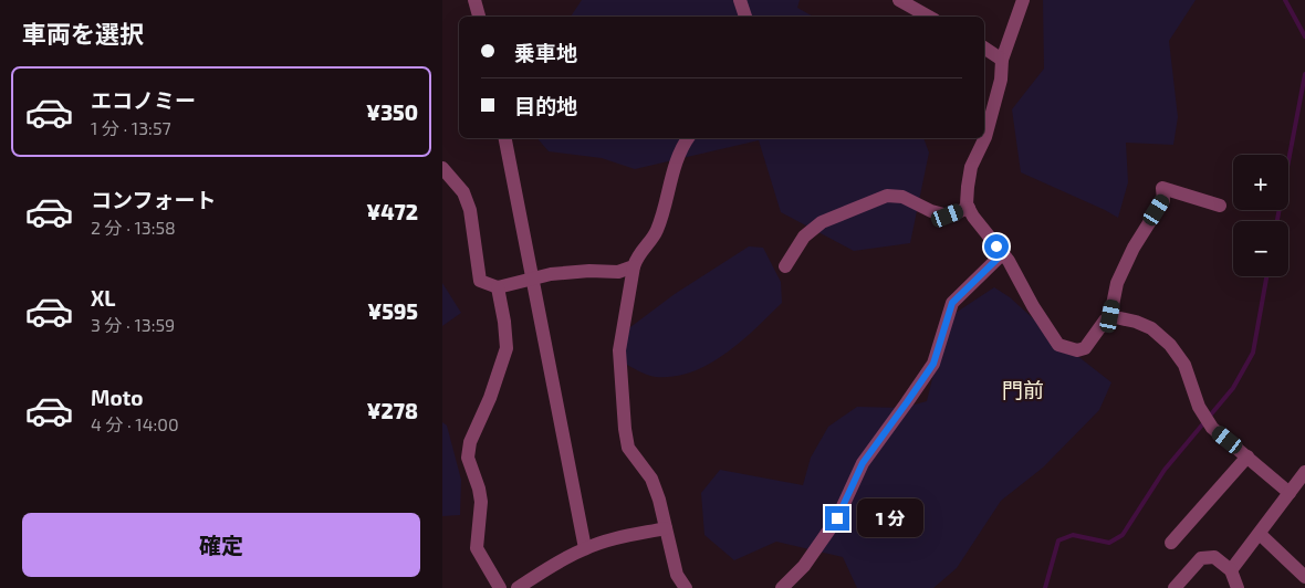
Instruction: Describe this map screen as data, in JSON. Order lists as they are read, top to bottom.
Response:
{
  "districts": ["門前"],
  "page": {
    "heading": "車両を選択",
    "banner": ["乗車地", "目的地"],
    "list": [
      {
        "name": "エコノミー",
        "note": "1 分 · 13:57",
        "value": "¥350"
      },
      {
        "name": "コンフォート",
        "note": "2 分 · 13:58",
        "value": "¥472"
      },
      {
        "name": "XL",
        "note": "3 分 · 13:59",
        "value": "¥595"
      },
      {
        "name": "Moto",
        "note": "4 分 · 14:00",
        "value": "¥278"
      }
    ],
    "map_buttons": ["+", "−"],
    "bubble": "1 分",
    "buttons": "確定"
  }
}
